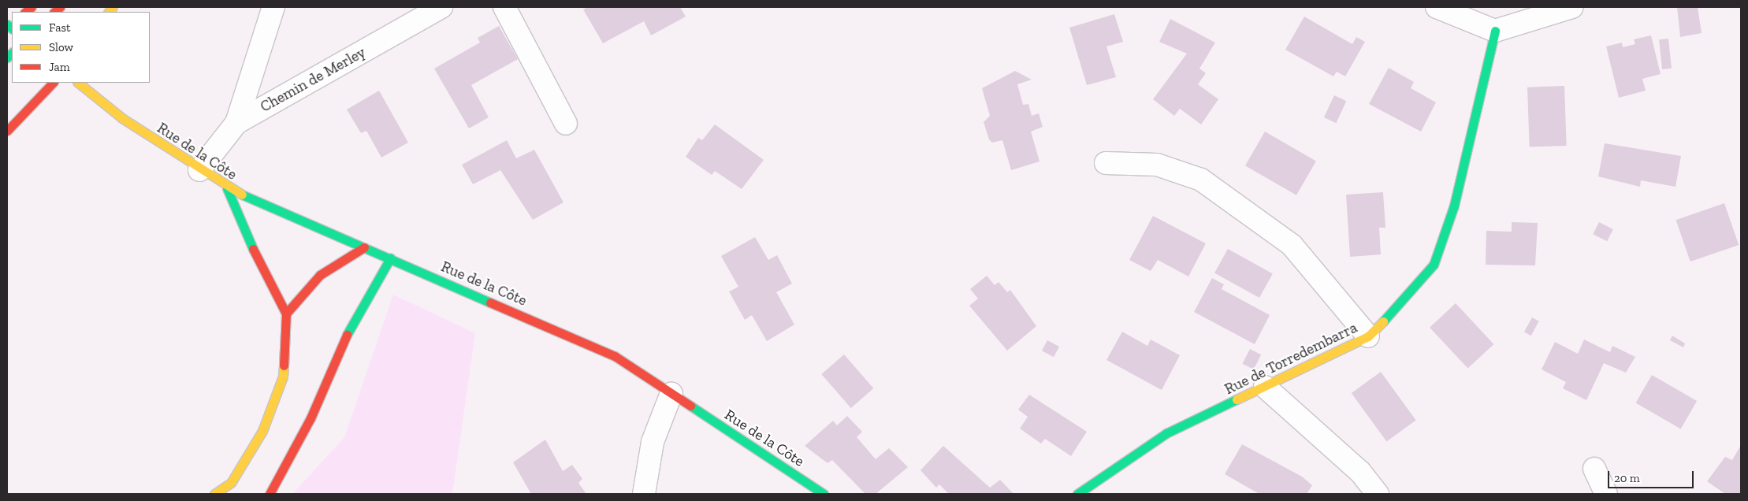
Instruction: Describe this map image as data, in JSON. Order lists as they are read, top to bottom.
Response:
{
  "streets": {
    "main road": ["Rue de la Côte", "Rue de Torredembarra"],
    "street": ["Chemin de Merley"]
  },
  "crossings": [
    ["Chemin de Merley", "Rue de la Côte"]
  ],
  "legend": ["Fast", "Slow", "Jam"],
  "scale_bar": "20 m"
}
